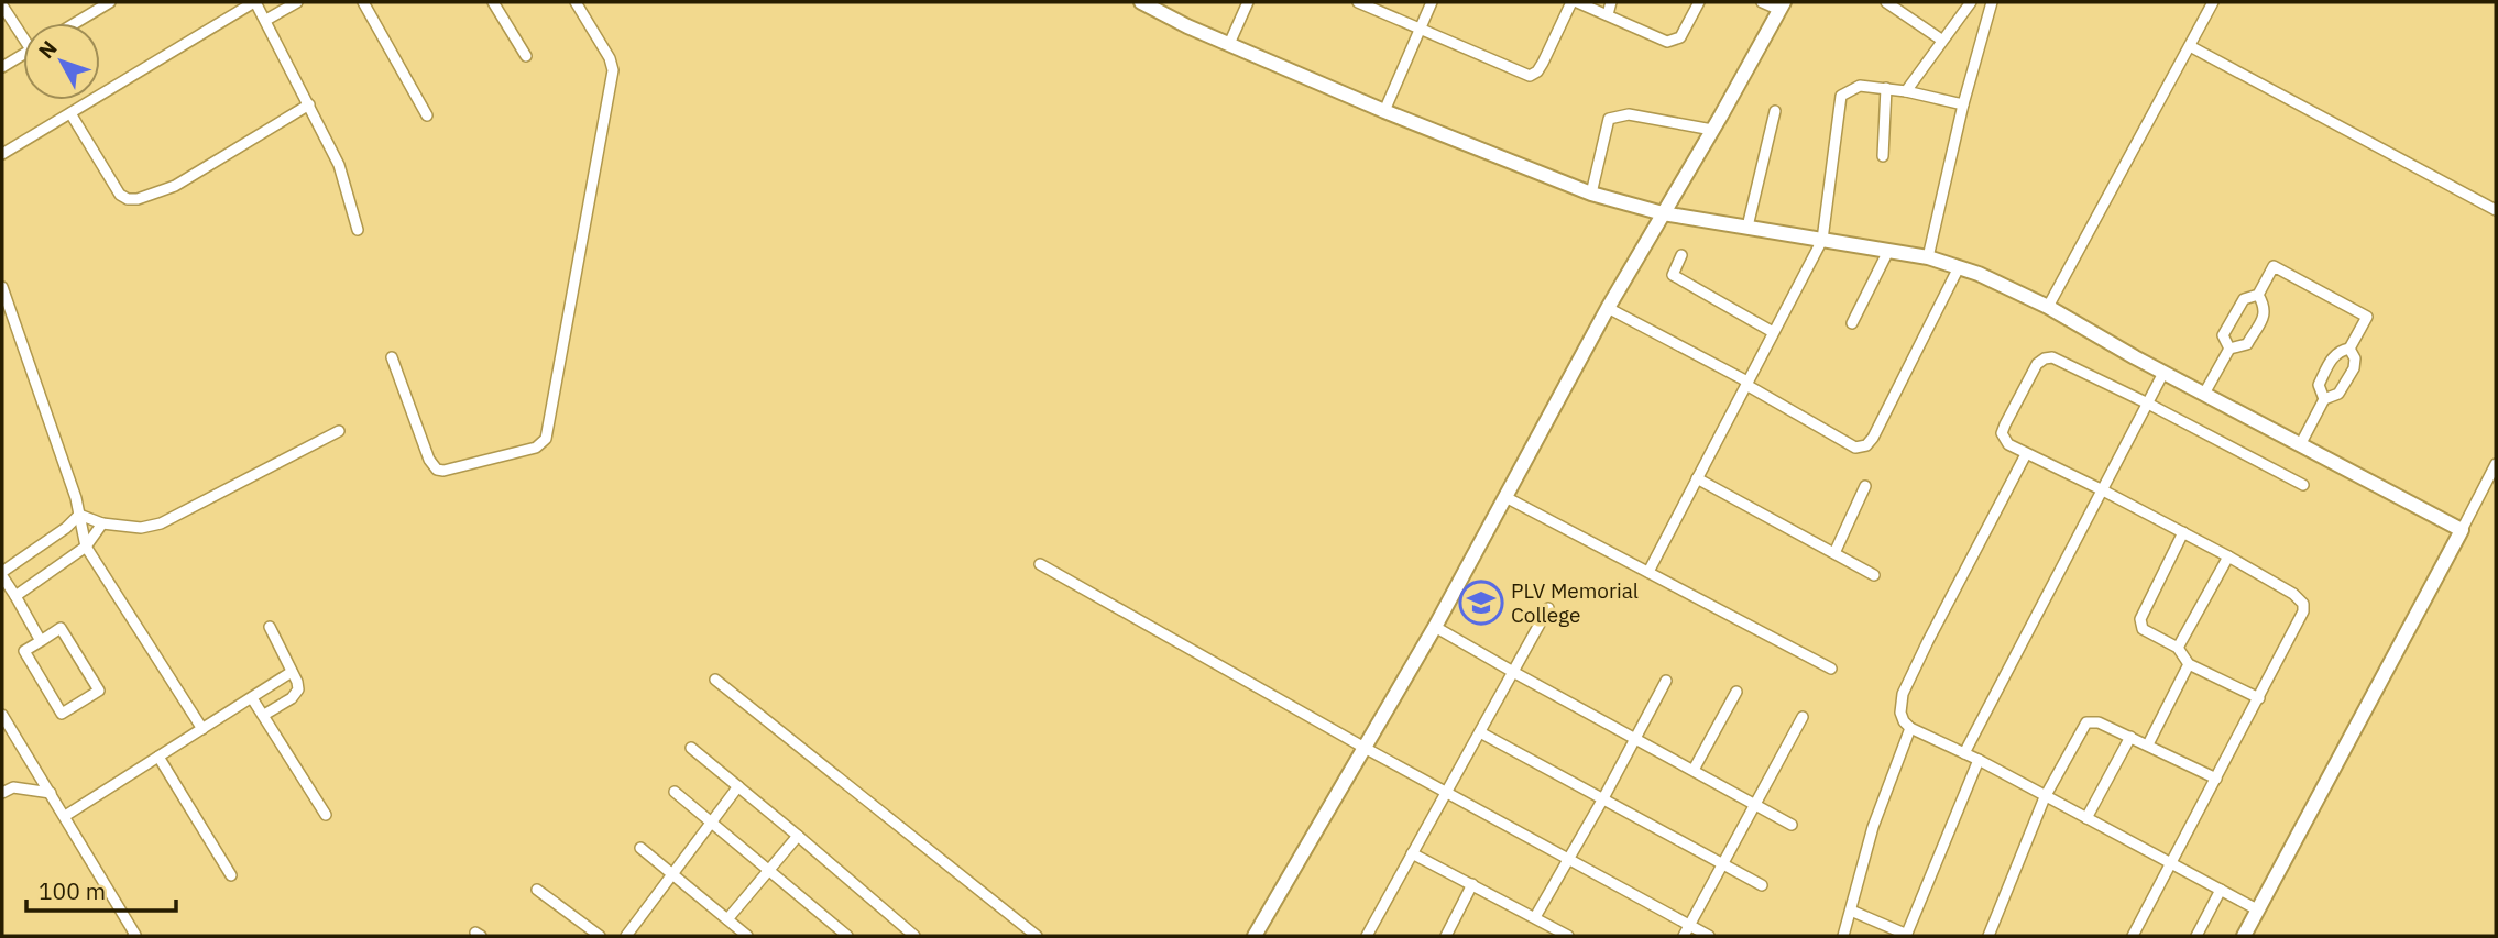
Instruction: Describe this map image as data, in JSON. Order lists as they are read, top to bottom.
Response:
{
  "places": {
    "school or university": ["PLV Memorial College"]
  },
  "scale_bar": "100 m",
  "north": "top left"
}
